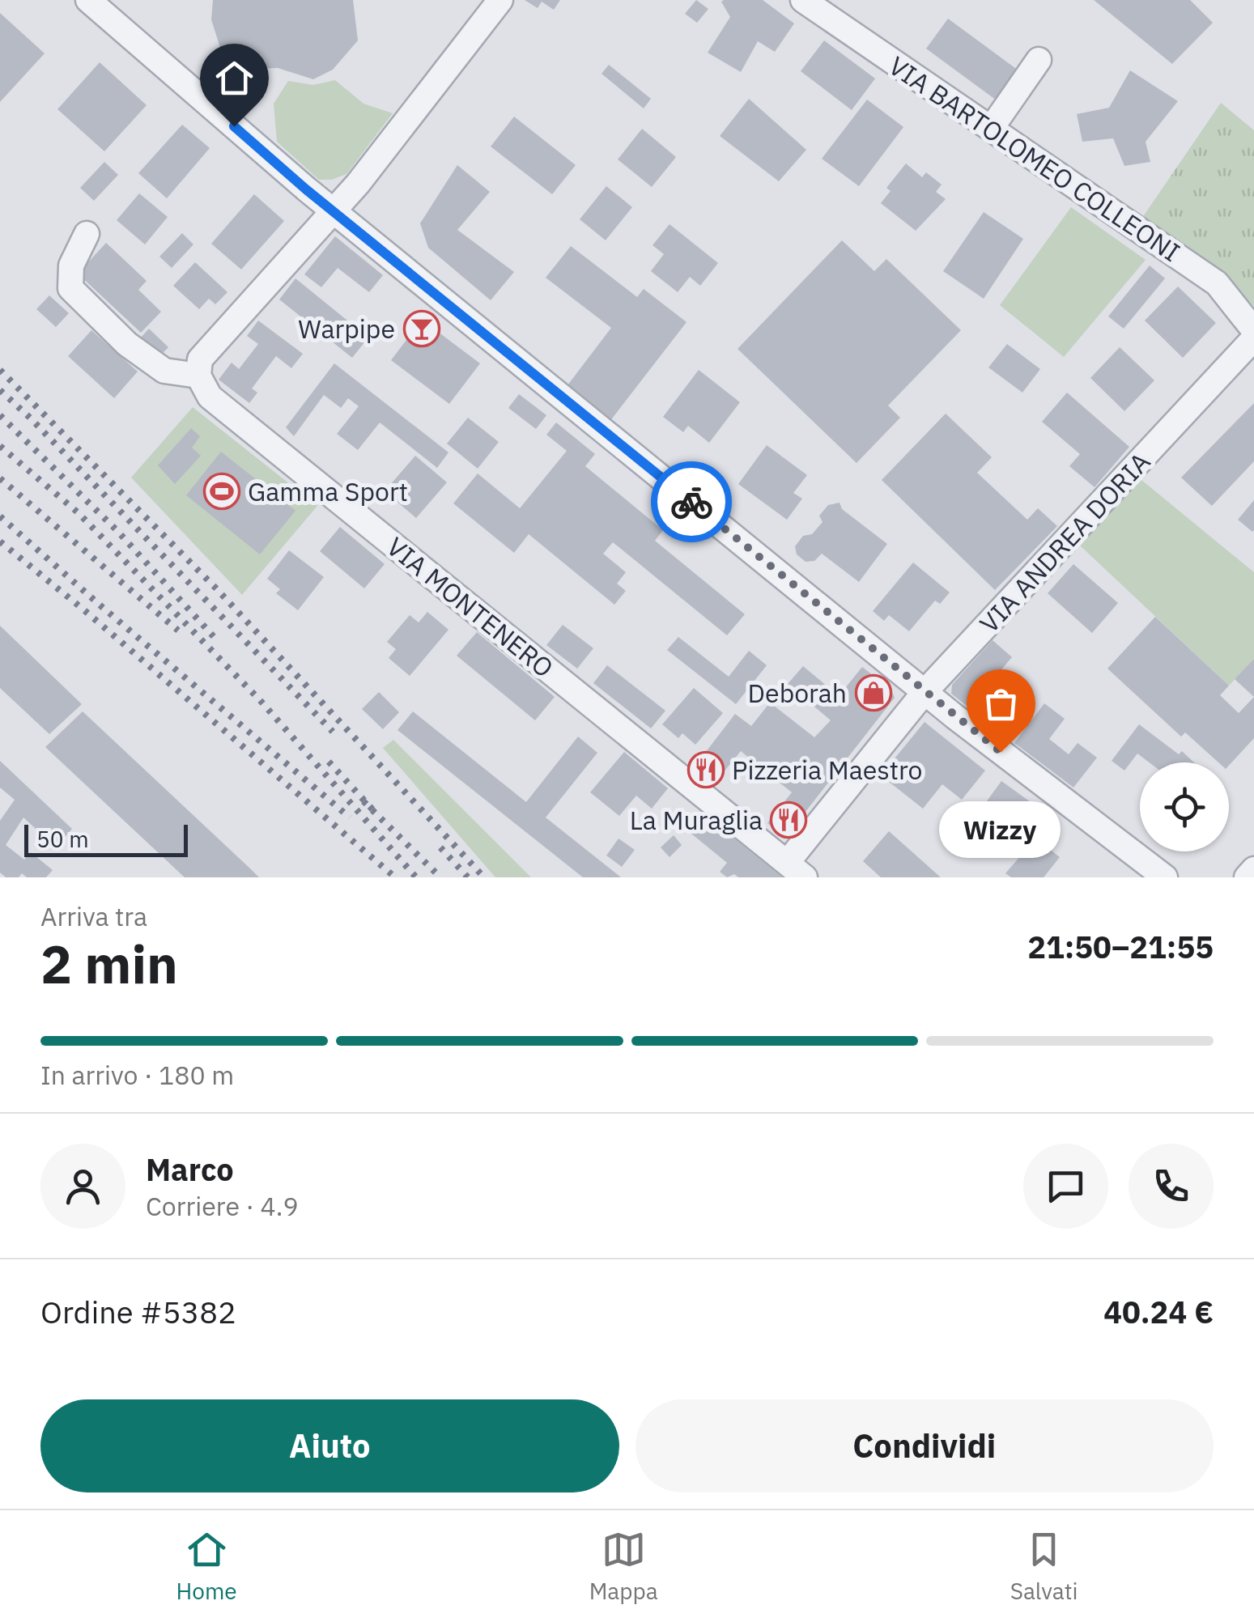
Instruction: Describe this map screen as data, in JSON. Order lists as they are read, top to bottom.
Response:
{
  "streets": {
    "street": ["VIA BARTOLOMEO COLLEONI", "VIA ANDREA DORIA", "VIA MONTENERO"]
  },
  "crossings": [
    ["VIA ANDREA DORIA", "VIA MONTENERO"]
  ],
  "places": {
    "bar": ["Warpipe"],
    "sports": ["Gamma Sport"],
    "shop": ["Deborah"],
    "other": ["Wizzy"],
    "restaurant": ["Pizzeria Maestro", "La Muraglia"]
  },
  "scale_bar": "50 m",
  "page": {
    "bubble": "Wizzy",
    "scale": "50 m",
    "heading": ["2 min", "Arriva tra", "21:50–21:55"],
    "panel": [
      "Marco",
      "Corriere · 4.9",
      "Ordine #5382",
      "40.24 €"
    ],
    "bar": "In arrivo · 180 m",
    "buttons": ["Aiuto", "Condividi"],
    "tabs": ["Home", "Mappa", "Salvati"]
  }
}
